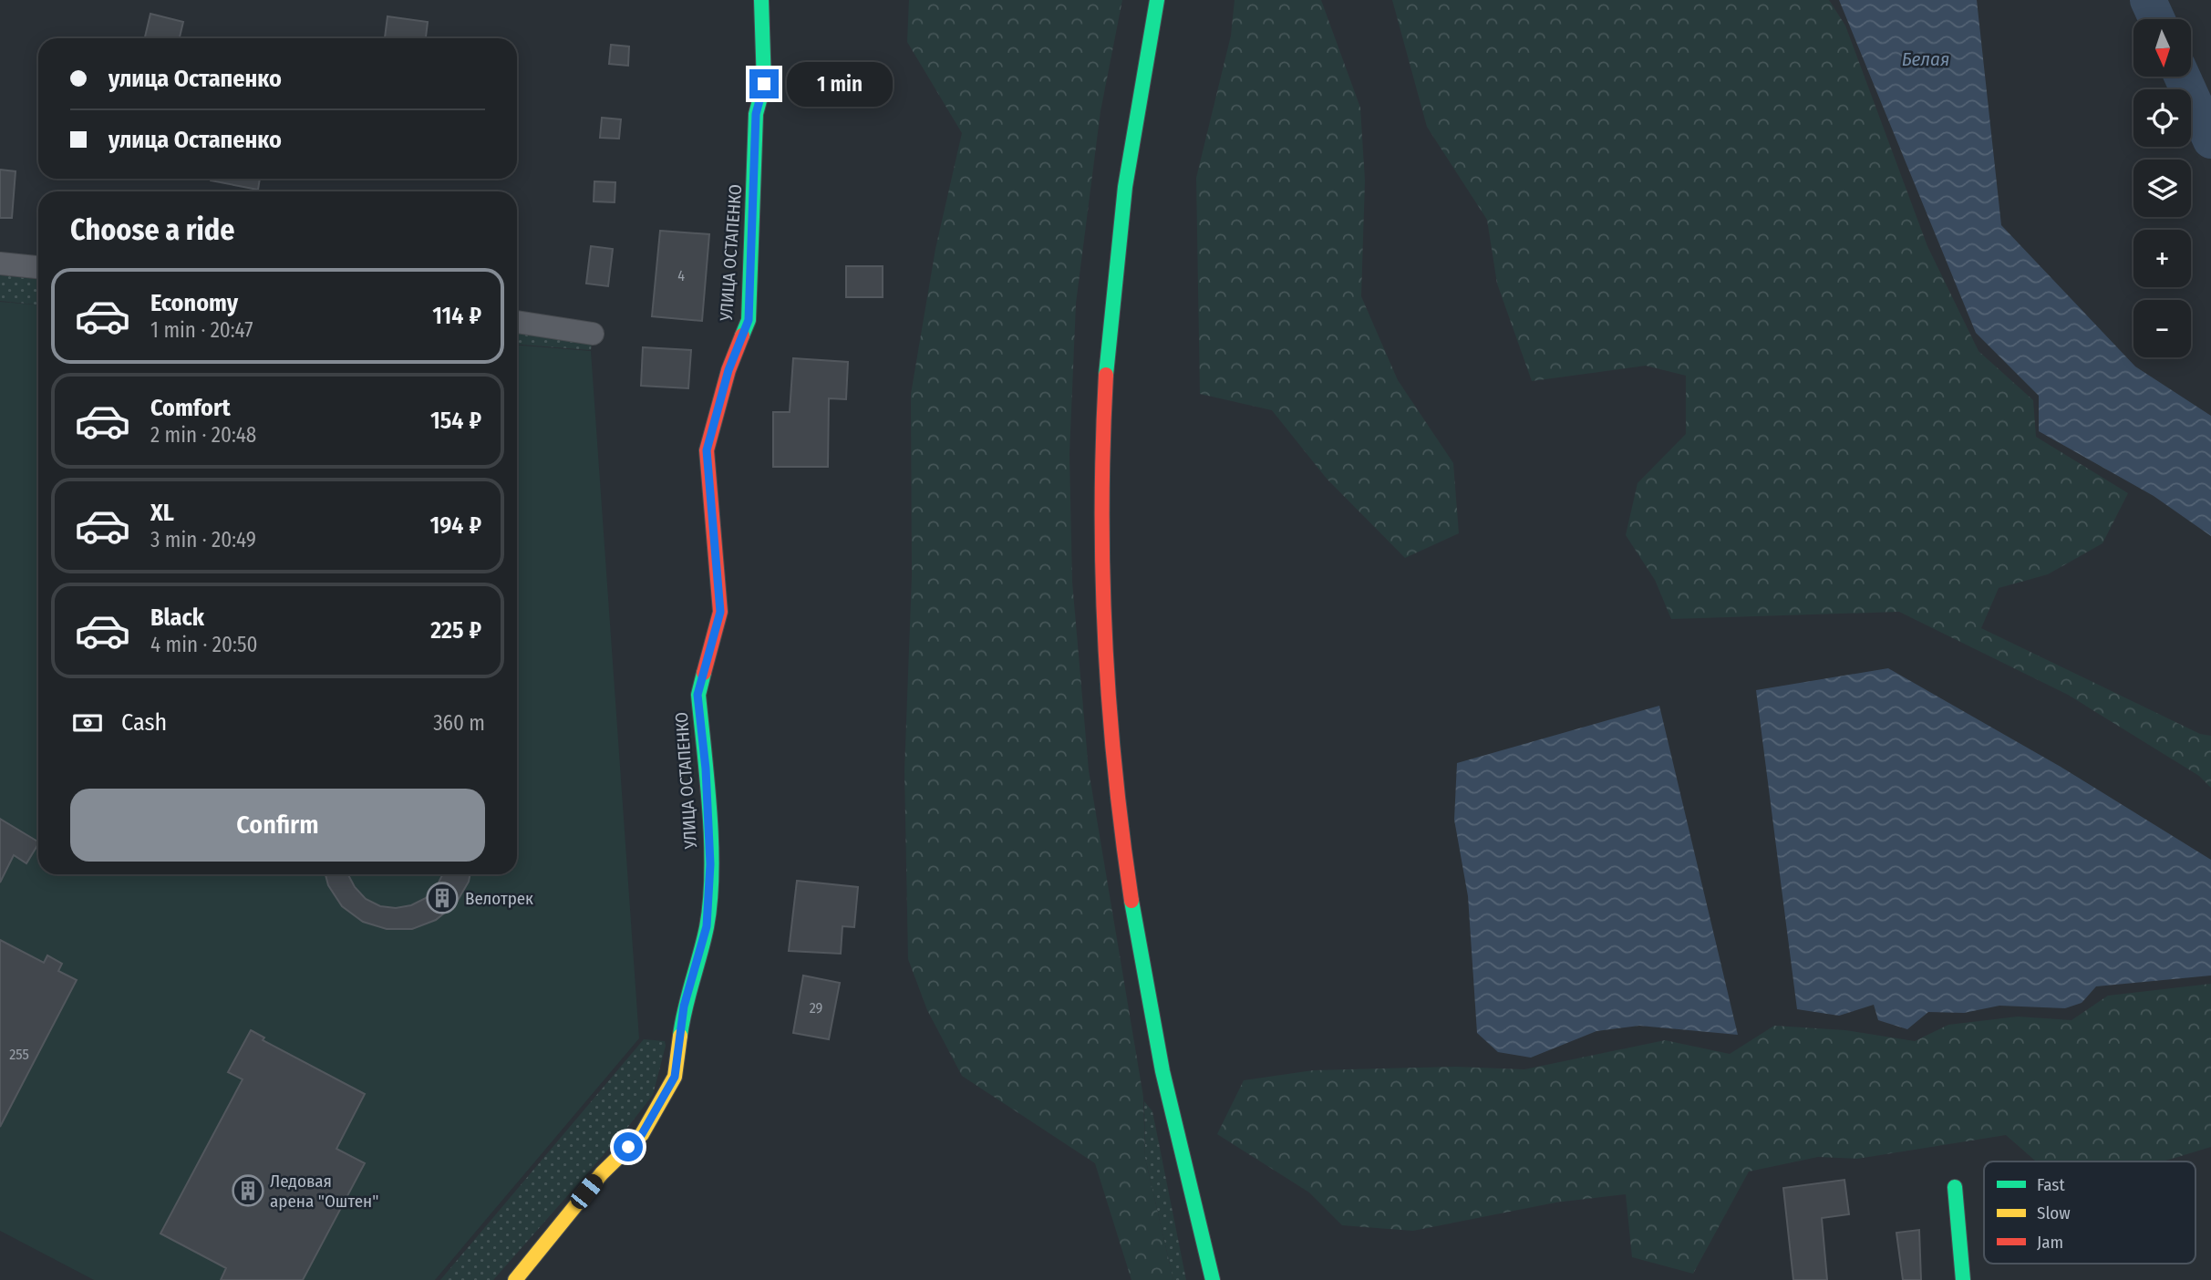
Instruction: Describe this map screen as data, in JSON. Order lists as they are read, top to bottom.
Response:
{
  "streets": {
    "street": ["УЛИЦА ОСТАПЕНКО"]
  },
  "water": ["Белая"],
  "places": {
    "building": ["Велотрек", "Ледовая арена \"Оштен\""]
  },
  "house_numbers": ["4", "29", "255"],
  "legend": ["Fast", "Slow", "Jam"],
  "north": "bottom",
  "page": {
    "map_buttons": ["+", "−"],
    "banner": ["улица Остапенко", "улица Остапенко"],
    "bubble": "1 min",
    "heading": "Choose a ride",
    "list": [
      {
        "name": "Economy",
        "note": "1 min · 20:47",
        "value": "114 ₽"
      },
      {
        "name": "Comfort",
        "note": "2 min · 20:48",
        "value": "154 ₽"
      },
      {
        "name": "XL",
        "note": "3 min · 20:49",
        "value": "194 ₽"
      },
      {
        "name": "Black",
        "note": "4 min · 20:50",
        "value": "225 ₽"
      }
    ],
    "pay": ["Cash", "360 m"],
    "buttons": "Confirm"
  }
}
